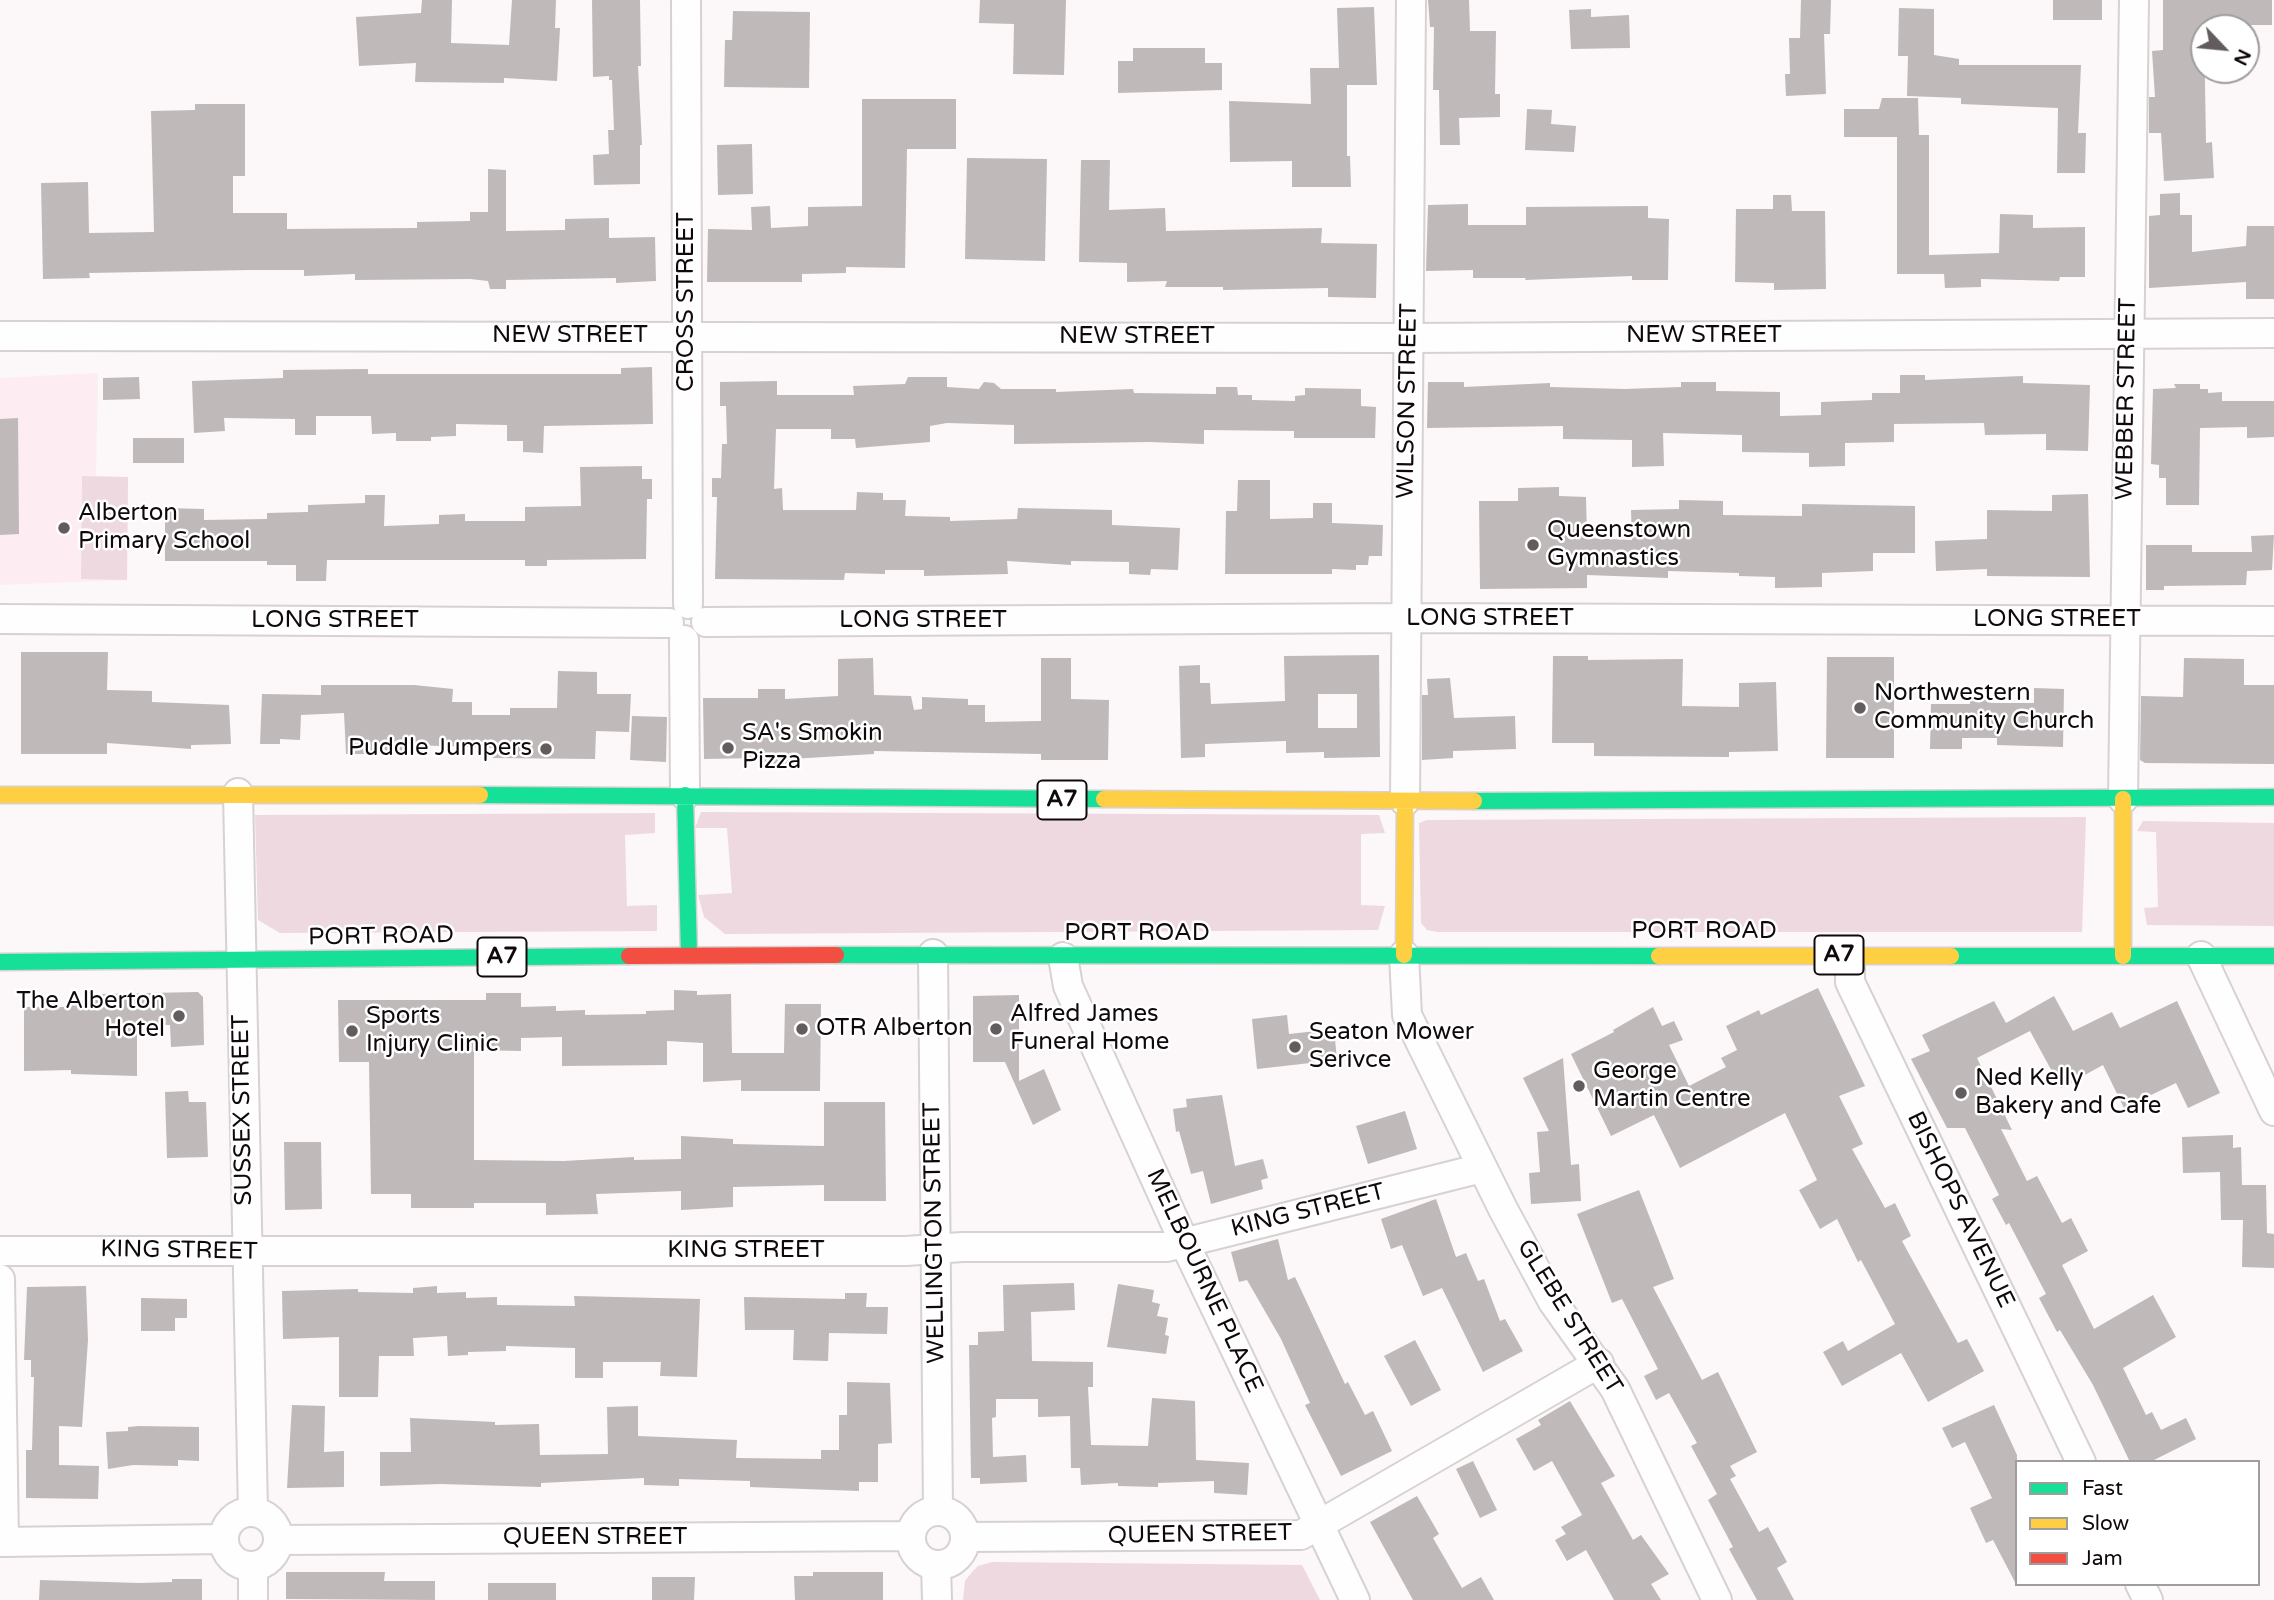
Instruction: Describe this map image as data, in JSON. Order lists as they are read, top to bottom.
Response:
{
  "streets": {
    "highway": ["A7", "PORT ROAD"],
    "street": [
      "CROSS STREET",
      "NEW STREET",
      "WEBBER STREET",
      "WILSON STREET",
      "LONG STREET",
      "SUSSEX STREET",
      "BISHOPS AVENUE",
      "KING STREET",
      "WELLINGTON STREET",
      "MELBOURNE PLACE",
      "GLEBE STREET",
      "QUEEN STREET"
    ]
  },
  "crossings": [
    ["CROSS STREET", "NEW STREET"],
    ["CROSS STREET", "LONG STREET"],
    ["CROSS STREET", "A7"],
    ["NEW STREET", "WEBBER STREET"],
    ["NEW STREET", "WILSON STREET"],
    ["WEBBER STREET", "LONG STREET"],
    ["WEBBER STREET", "A7"],
    ["WILSON STREET", "LONG STREET"],
    ["WILSON STREET", "A7"],
    ["A7", "SUSSEX STREET"],
    ["PORT ROAD", "SUSSEX STREET"],
    ["PORT ROAD", "BISHOPS AVENUE"],
    ["PORT ROAD", "WELLINGTON STREET"],
    ["PORT ROAD", "MELBOURNE PLACE"],
    ["PORT ROAD", "GLEBE STREET"],
    ["SUSSEX STREET", "KING STREET"],
    ["SUSSEX STREET", "QUEEN STREET"],
    ["KING STREET", "WELLINGTON STREET"],
    ["KING STREET", "MELBOURNE PLACE"],
    ["KING STREET", "GLEBE STREET"],
    ["WELLINGTON STREET", "QUEEN STREET"],
    ["MELBOURNE PLACE", "QUEEN STREET"],
    ["GLEBE STREET", "QUEEN STREET"]
  ],
  "places": [
    "Alberton Primary School",
    "Queenstown Gymnastics",
    "Northwestern Community Church",
    "SA's Smokin Pizza",
    "Puddle Jumpers",
    "The Alberton Hotel",
    "OTR Alberton",
    "Alfred James Funeral Home",
    "Sports Injury Clinic",
    "Seaton Mower Serivce",
    "George Martin Centre",
    "Ned Kelly Bakery and Cafe"
  ],
  "legend": ["Fast", "Slow", "Jam"],
  "north": "bottom right"
}
